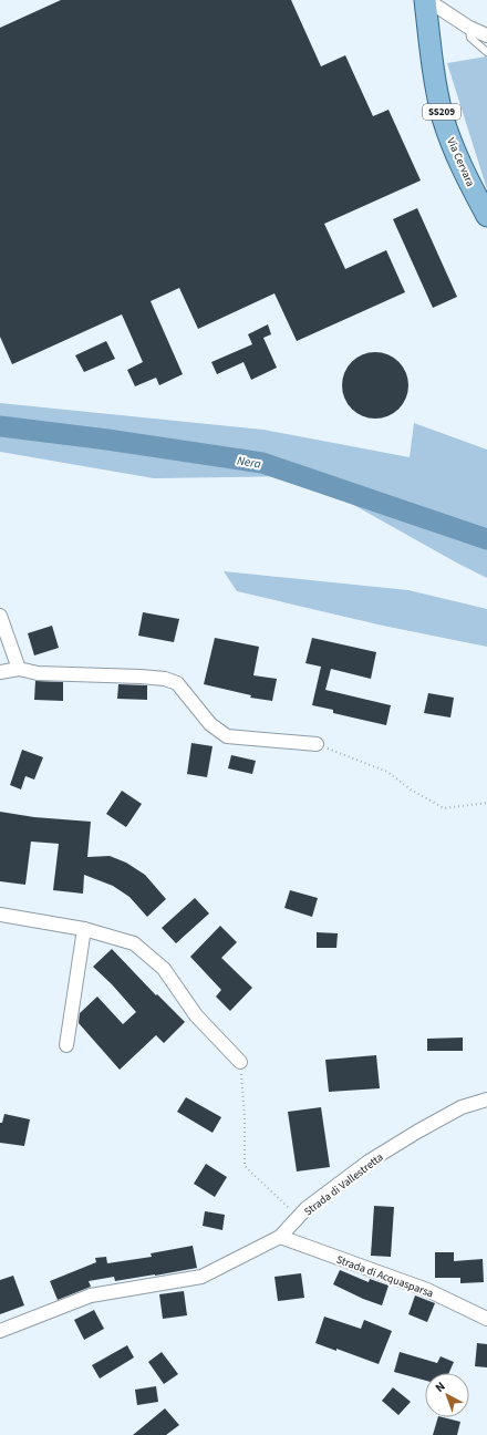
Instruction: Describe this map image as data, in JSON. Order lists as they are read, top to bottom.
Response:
{
  "streets": {
    "main road": ["SS209", "Via Cervara"],
    "street": ["Strada di Vallestretta", "Strada di Acquasparsa"]
  },
  "crossings": [
    ["Strada di Vallestretta", "Strada di Acquasparsa"]
  ],
  "water": ["Nera"],
  "north": "top left"
}
